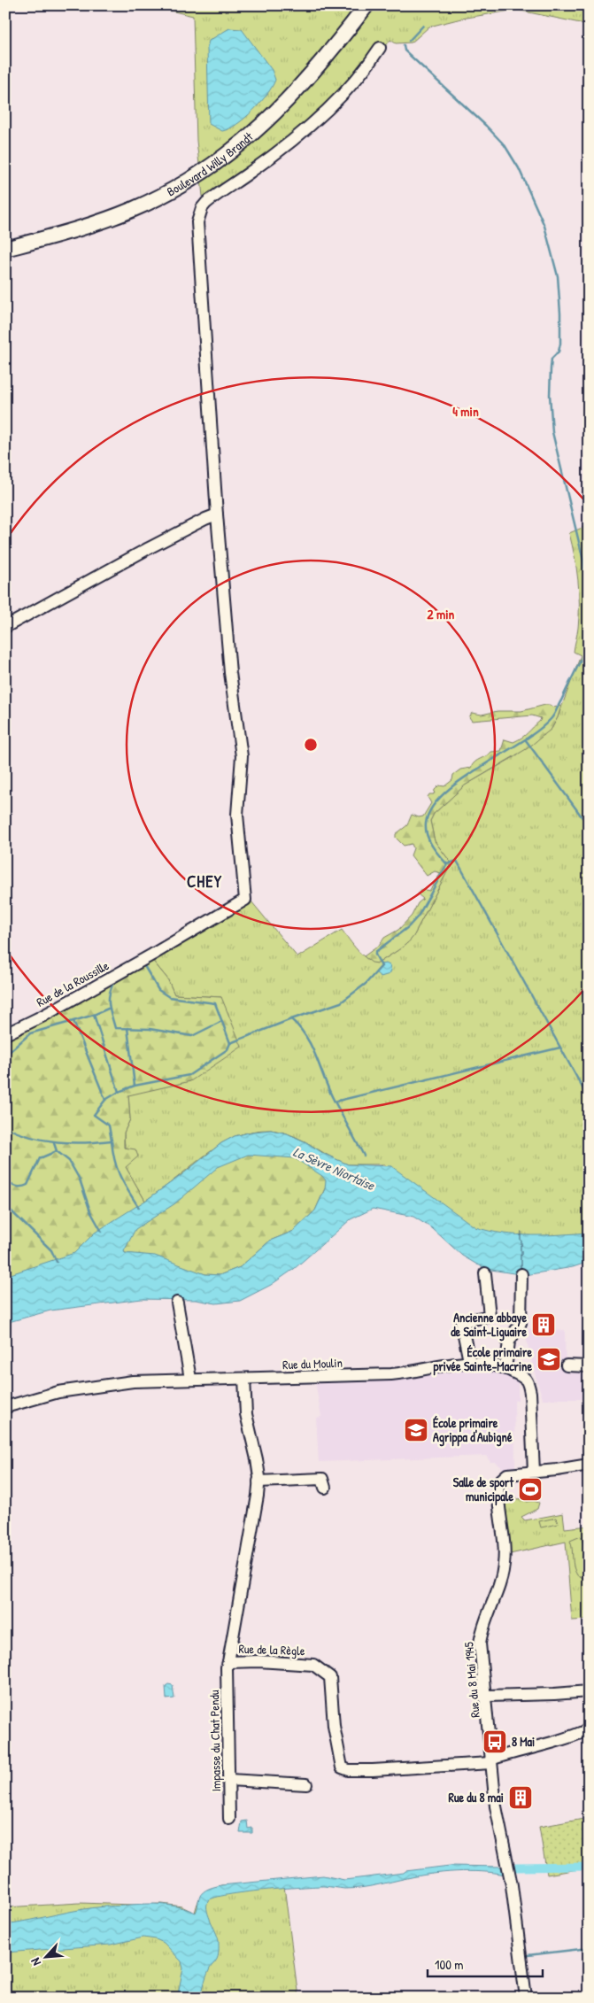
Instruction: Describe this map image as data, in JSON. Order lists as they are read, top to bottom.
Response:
{
  "streets": {
    "main road": ["Boulevard Willy Brandt"],
    "street": [
      "Rue de la Roussille",
      "Rue du Moulin",
      "Rue de la Règle",
      "Rue du 8 Mai 1945",
      "Impasse du Chat Pendu"
    ]
  },
  "crossings": [
    ["Rue du Moulin", "Rue de la Règle"],
    ["Rue du Moulin", "Rue du 8 Mai 1945"],
    ["Rue de la Règle", "Rue du 8 Mai 1945"],
    ["Rue de la Règle", "Impasse du Chat Pendu"]
  ],
  "districts": ["CHEY"],
  "water": ["La Sèvre Niortaise"],
  "places": {
    "building": ["Ancienne abbaye de Saint-Liguaire", "Rue du 8 mai"],
    "school or university": ["École primaire privée Sainte-Macrine", "École primaire Agrippa d'Aubigné"],
    "sports": ["Salle de sport municipale"],
    "bus stop": ["8 Mai"]
  },
  "scale_bar": "100 m",
  "north": "bottom left",
  "rings": ["4 min", "2 min"]
}
